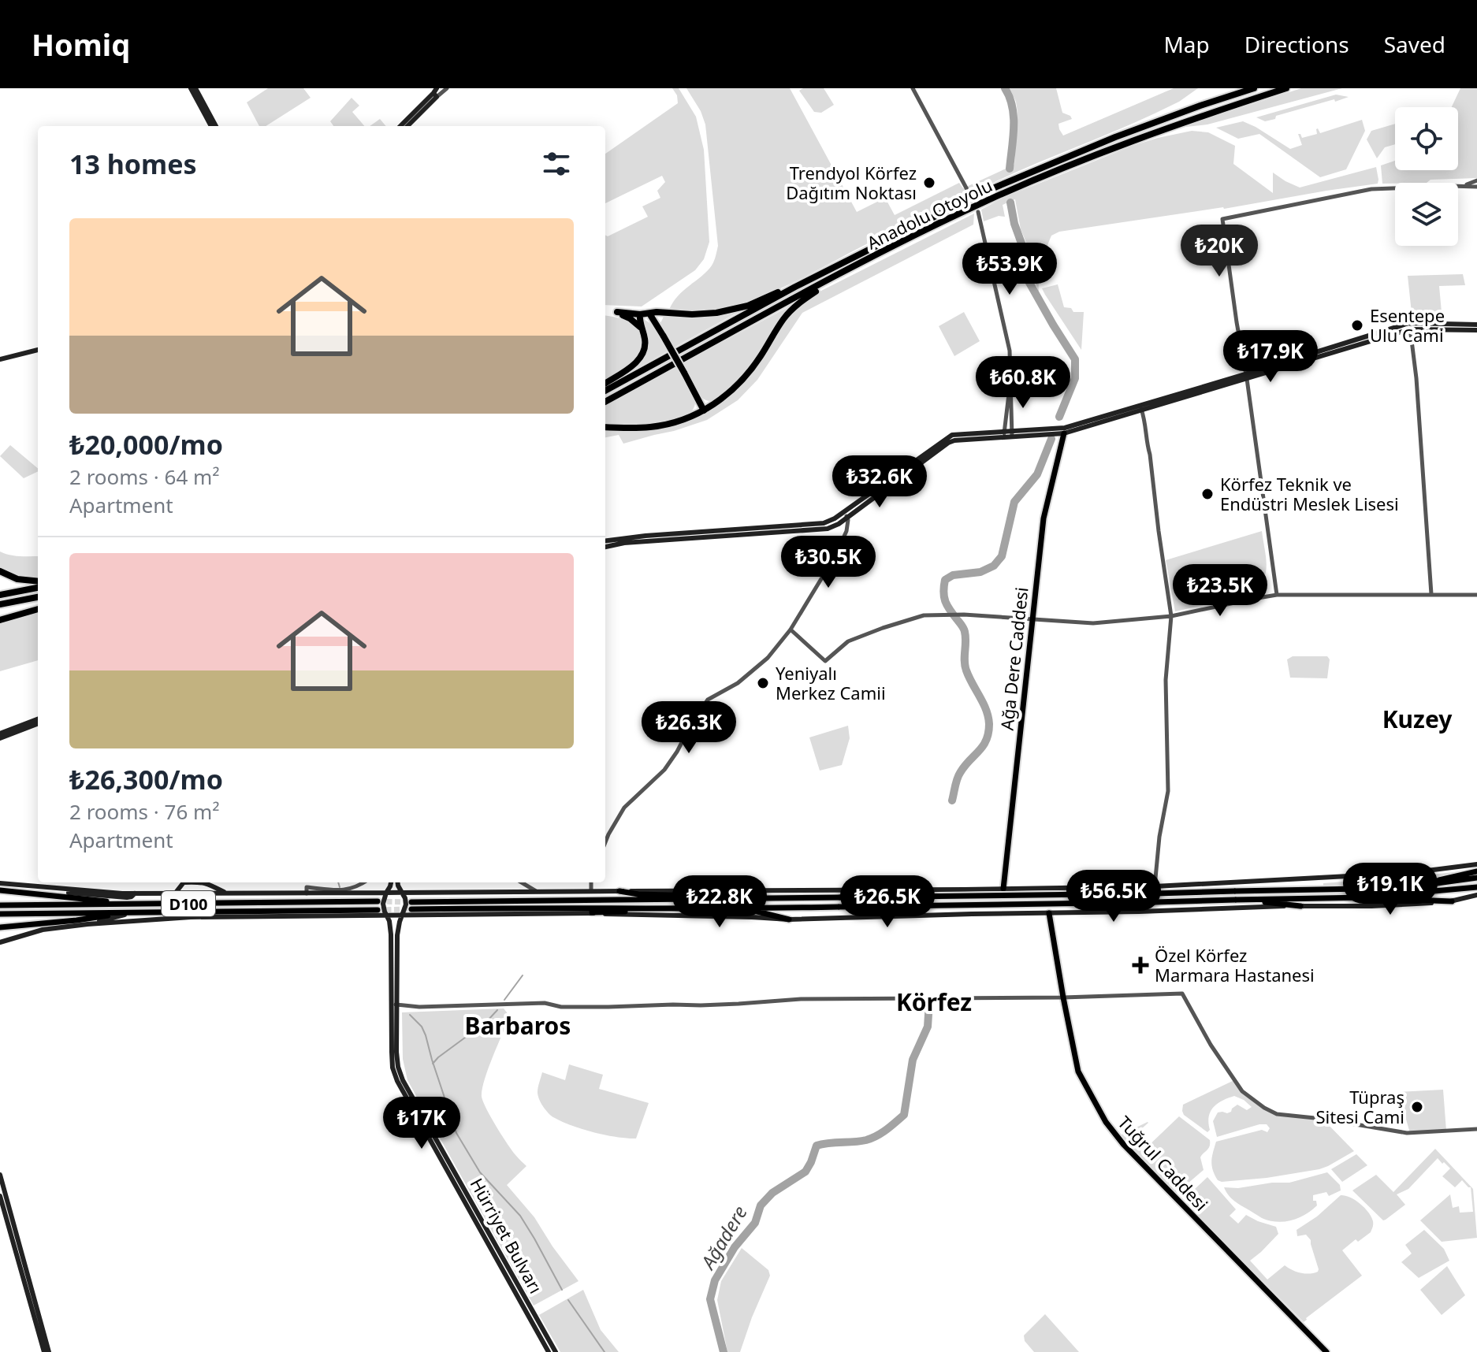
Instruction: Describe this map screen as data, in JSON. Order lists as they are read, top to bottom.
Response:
{
  "streets": {
    "highway": ["Anadolu Otoyolu"],
    "main road": [
      "Ağa Dere Caddesi",
      "D100",
      "Tuğrul Caddesi",
      "Hürriyet Bulvarı"
    ]
  },
  "districts": ["Kuzey", "Körfez", "Barbaros"],
  "water": ["Ağadere"],
  "places": {
    "other": [
      "Trendyol Körfez Dağıtım Noktası",
      "Esentepe Ulu Cami",
      "Körfez Teknik ve Endüstri Meslek Lisesi",
      "Yeniyalı Merkez Camii",
      "Tüpraş Sitesi Cami"
    ],
    "health": ["Özel Körfez Marmara Hastanesi"]
  },
  "page": {
    "header": "Homiq",
    "nav": ["Map", "Directions", "Saved"],
    "heading": "13 homes",
    "list": [
      {
        "name": "₺20,000/mo",
        "note": "2 rooms · 64 m² · Apartment"
      },
      {
        "name": "₺26,300/mo",
        "note": "2 rooms · 76 m² · Apartment"
      }
    ],
    "price": [
      "₺20K",
      "₺53.9K",
      "₺17.9K",
      "₺60.8K",
      "₺32.6K",
      "₺30.5K",
      "₺23.5K",
      "₺26.3K",
      "₺19.1K",
      "₺56.5K",
      "₺22.8K",
      "₺26.5K",
      "₺17K"
    ]
  }
}
